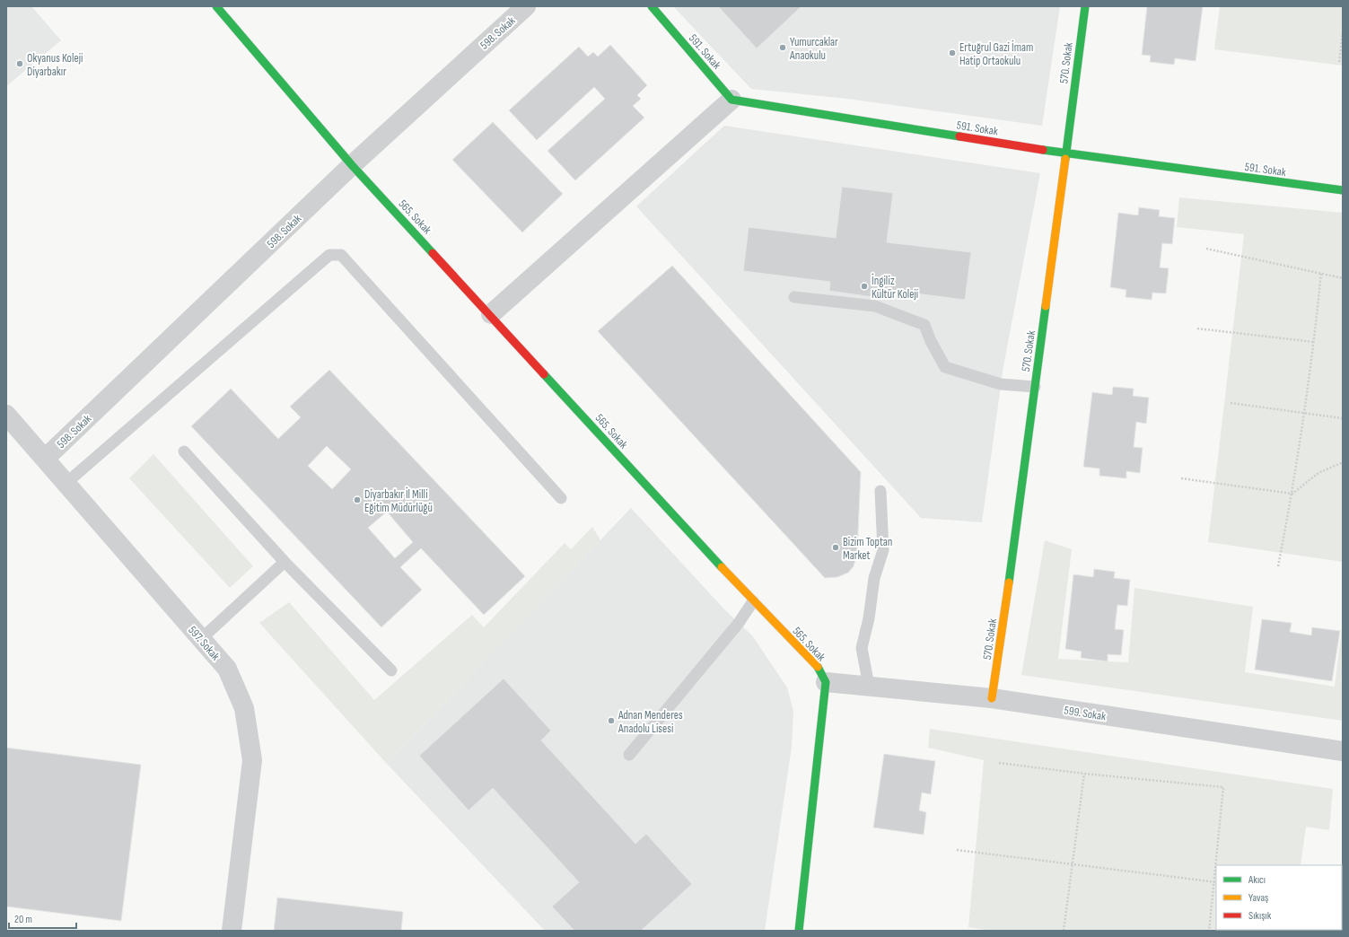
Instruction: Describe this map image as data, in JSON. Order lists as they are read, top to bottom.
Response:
{
  "streets": {
    "street": [
      "598. Sokak",
      "591. Sokak",
      "570. Sokak",
      "565. Sokak",
      "597. Sokak",
      "599. Sokak"
    ]
  },
  "crossings": [
    ["598. Sokak", "565. Sokak"],
    ["598. Sokak", "597. Sokak"],
    ["591. Sokak", "570. Sokak"],
    ["570. Sokak", "599. Sokak"],
    ["565. Sokak", "599. Sokak"]
  ],
  "places": [
    "Yumurcaklar Anaokulu",
    "Ertuğrul Gazi İmam Hatip Ortaokulu",
    "Okyanus Koleji Diyarbakır",
    "İngiliz Kültür Koleji",
    "Diyarbakır İl Milli Eğitim Müdürlüğü",
    "Bizim Toptan Market",
    "Adnan Menderes Anadolu Lisesi"
  ],
  "legend": ["Akıcı", "Yavaş", "Sıkışık"],
  "scale_bar": "20 m"
}
